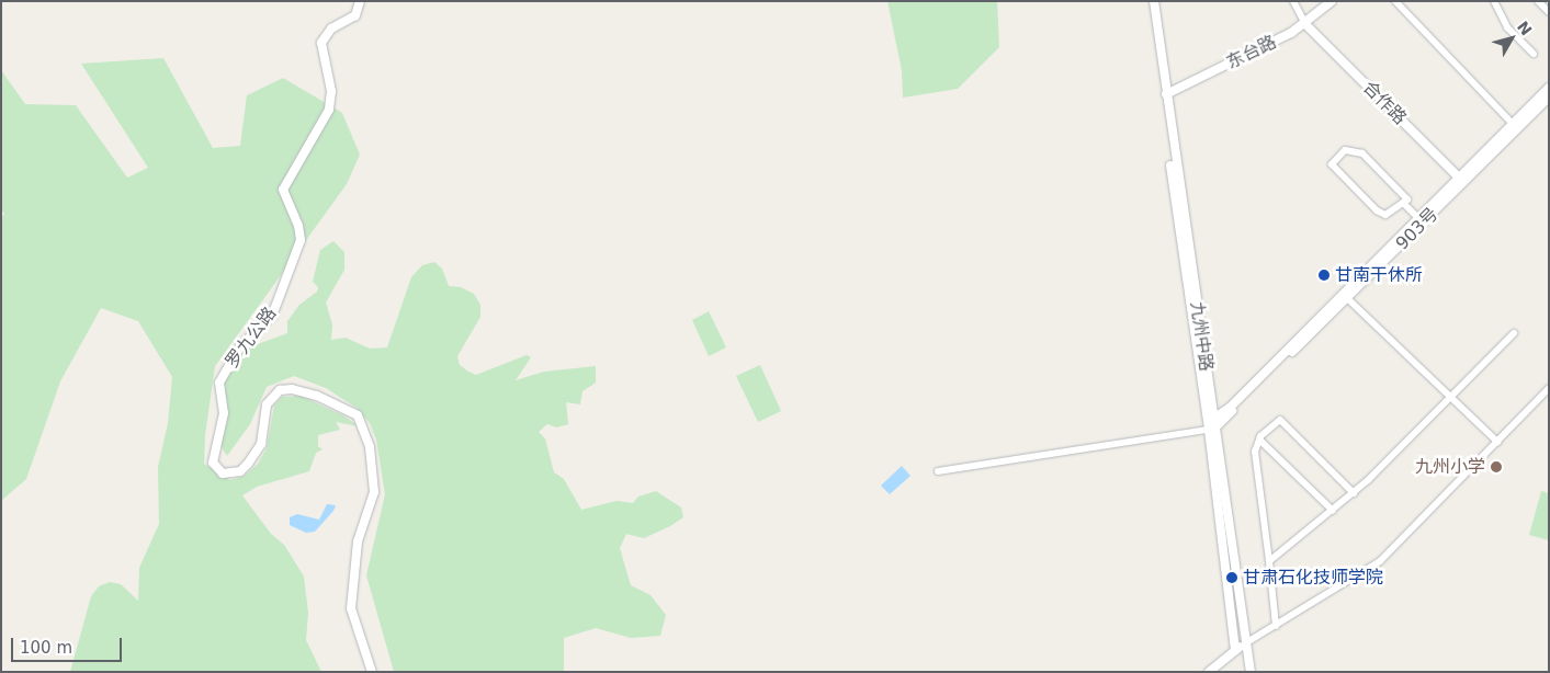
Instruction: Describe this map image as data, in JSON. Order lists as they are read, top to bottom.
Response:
{
  "streets": {
    "street": [
      "东台路",
      "合作路",
      "903号",
      "九州中路",
      "罗九公路"
    ]
  },
  "crossings": [
    ["东台路", "合作路"],
    ["东台路", "九州中路"],
    ["合作路", "903号"],
    ["903号", "九州中路"]
  ],
  "places": ["甘南干休所", "九州小学", "甘肃石化技师学院"],
  "scale_bar": "100 m",
  "north": "top right"
}
